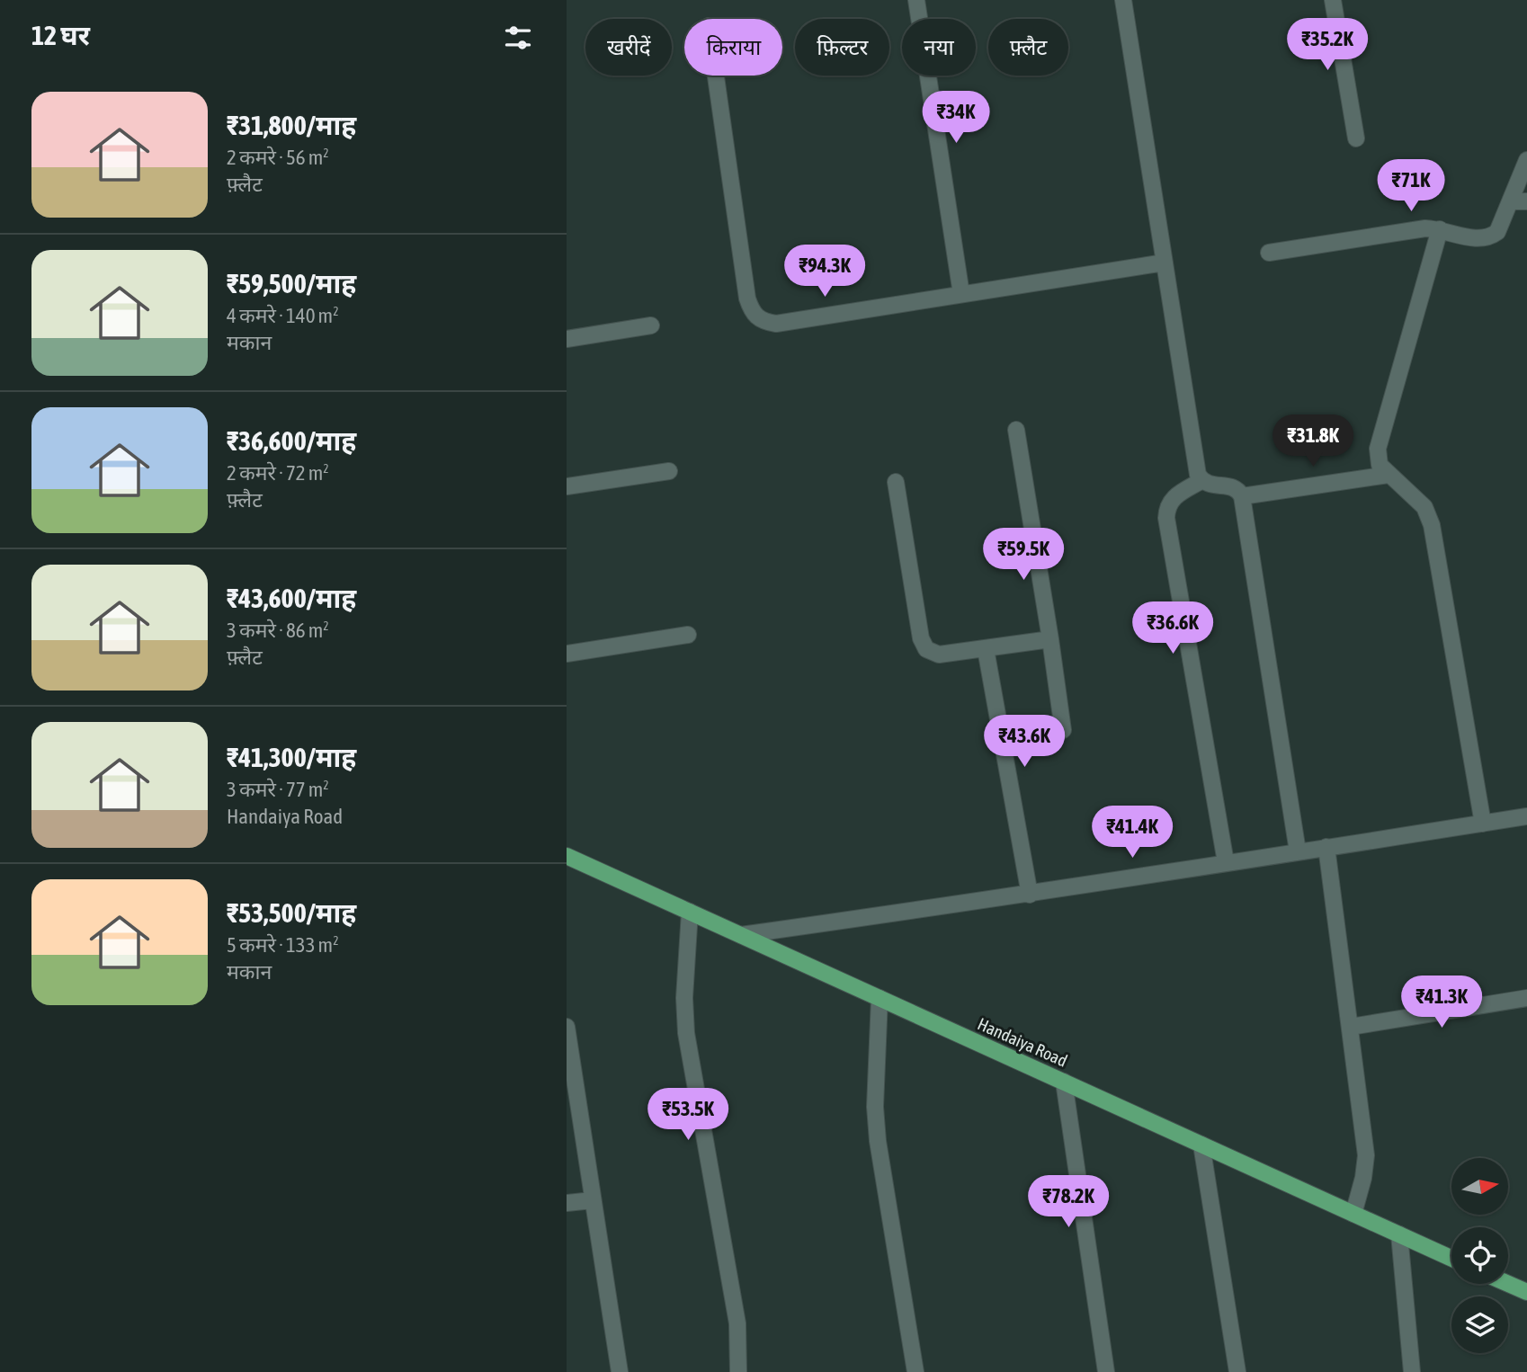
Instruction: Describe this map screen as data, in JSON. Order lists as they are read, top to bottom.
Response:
{
  "streets": {
    "main road": ["Handaiya Road"]
  },
  "north": "right",
  "page": {
    "heading": "12 घर",
    "price": [
      "₹35.2K",
      "₹34K",
      "₹71K",
      "₹94.3K",
      "₹31.8K",
      "₹59.5K",
      "₹36.6K",
      "₹43.6K",
      "₹41.4K",
      "₹41.3K",
      "₹53.5K",
      "₹78.2K"
    ],
    "chip": [
      "खरीदें",
      "किराया",
      "फ़िल्टर",
      "नया",
      "फ़्लैट"
    ],
    "list": [
      {
        "name": "₹31,800/माह",
        "note": "2 कमरे · 56 m² · फ़्लैट"
      },
      {
        "name": "₹59,500/माह",
        "note": "4 कमरे · 140 m² · मकान"
      },
      {
        "name": "₹36,600/माह",
        "note": "2 कमरे · 72 m² · फ़्लैट"
      },
      {
        "name": "₹43,600/माह",
        "note": "3 कमरे · 86 m² · फ़्लैट"
      },
      {
        "name": "₹41,300/माह",
        "note": "3 कमरे · 77 m² · Handaiya Road"
      },
      {
        "name": "₹53,500/माह",
        "note": "5 कमरे · 133 m² · मकान"
      }
    ]
  }
}
